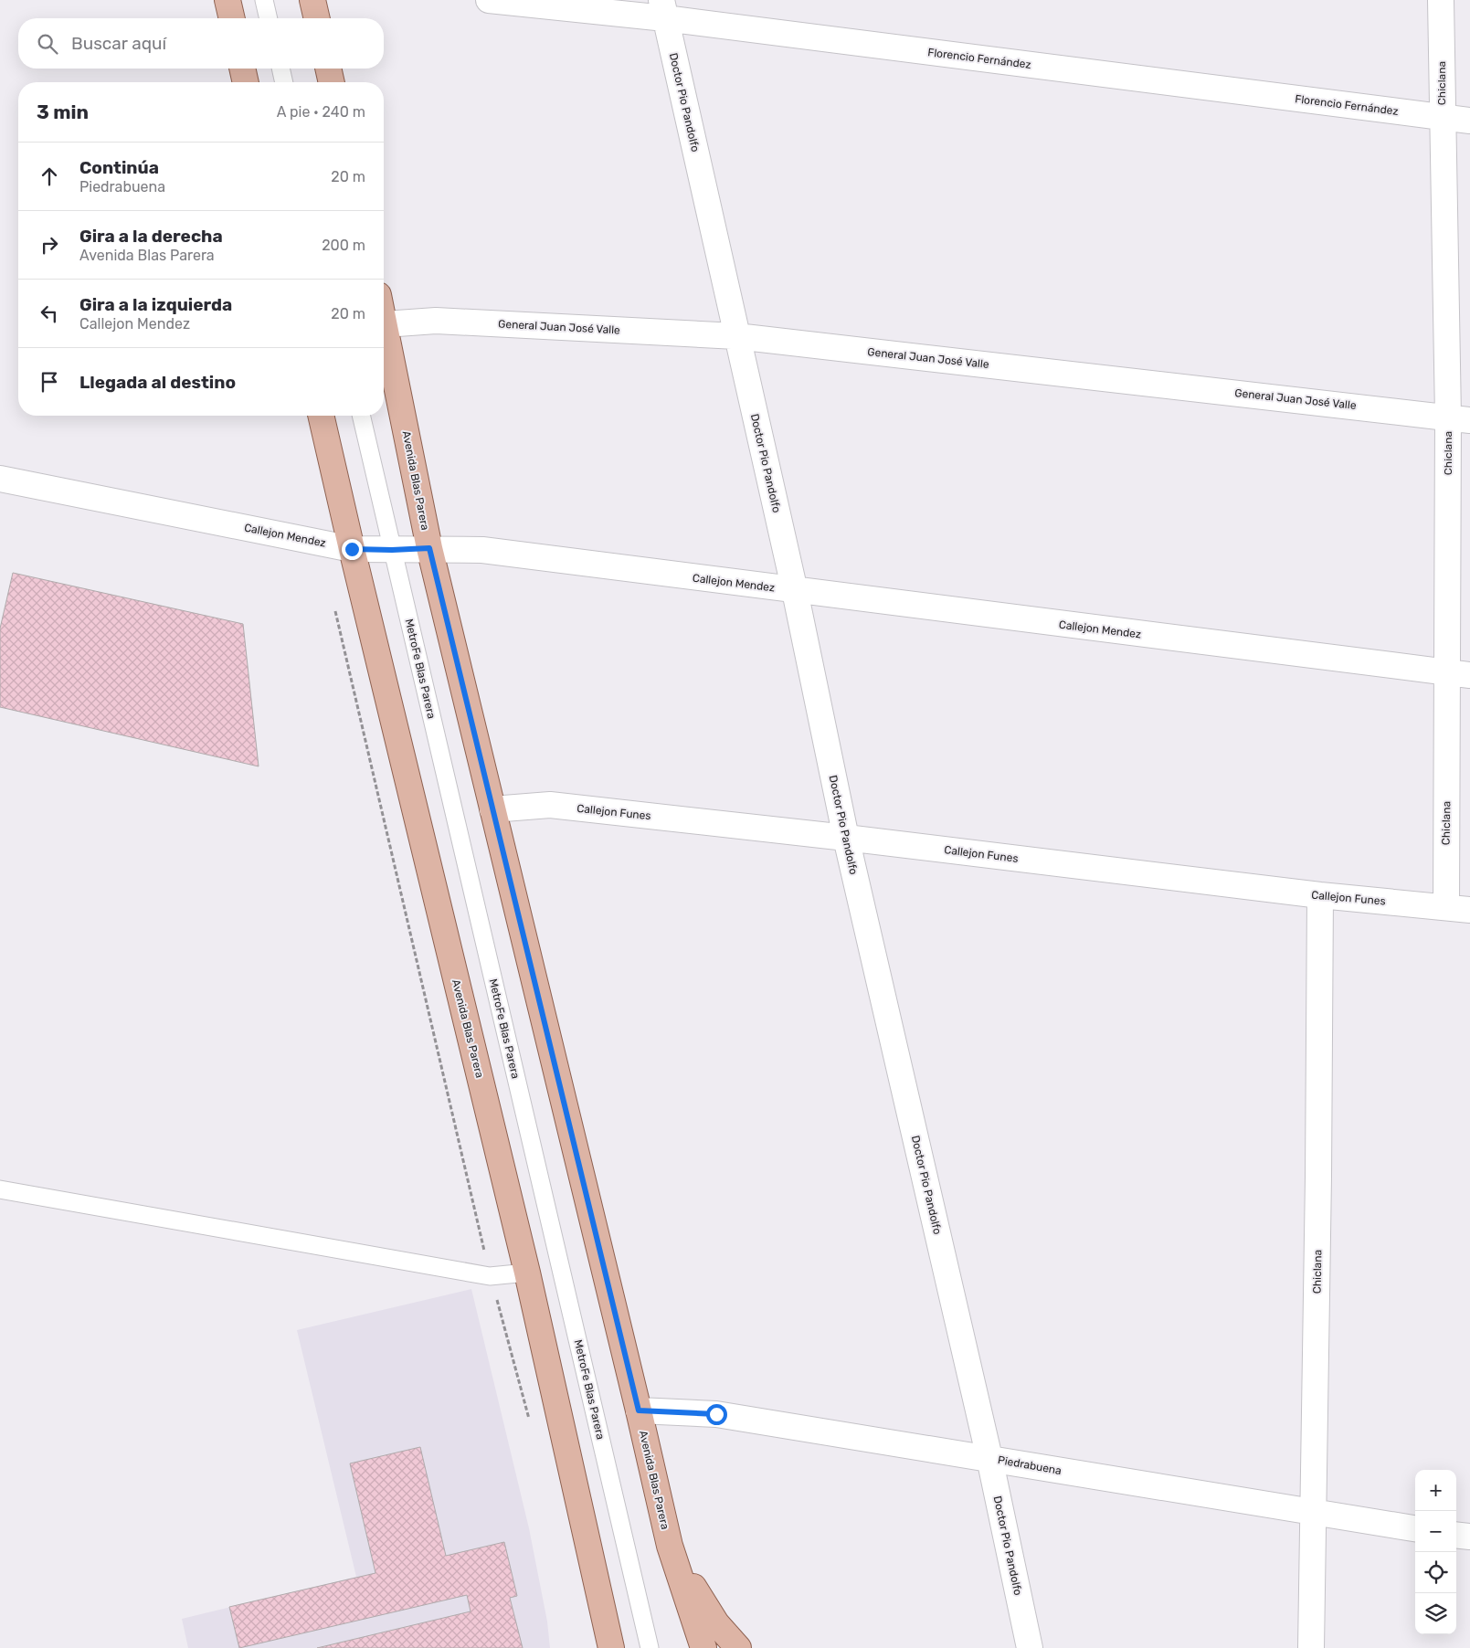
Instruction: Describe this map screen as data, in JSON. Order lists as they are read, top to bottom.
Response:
{
  "streets": {
    "main road": ["Avenida Blas Parera"],
    "street": [
      "Florencio Fernández",
      "Chiclana",
      "Doctor Pio Pandolfo",
      "General Juan José Valle",
      "Callejon Mendez",
      "Callejon Funes",
      "Piedrabuena"
    ],
    "lane": ["MetroFe Blas Parera"]
  },
  "crossings": [
    ["Florencio Fernández", "Chiclana"],
    ["Florencio Fernández", "Doctor Pio Pandolfo"],
    ["Chiclana", "General Juan José Valle"],
    ["Chiclana", "Callejon Mendez"],
    ["Chiclana", "Callejon Funes"],
    ["Chiclana", "Piedrabuena"],
    ["Doctor Pio Pandolfo", "General Juan José Valle"],
    ["Doctor Pio Pandolfo", "Callejon Mendez"],
    ["Doctor Pio Pandolfo", "Callejon Funes"],
    ["Doctor Pio Pandolfo", "Piedrabuena"],
    ["General Juan José Valle", "Avenida Blas Parera"],
    ["Avenida Blas Parera", "Callejon Mendez"],
    ["Avenida Blas Parera", "Callejon Funes"],
    ["Avenida Blas Parera", "Piedrabuena"],
    ["Callejon Mendez", "MetroFe Blas Parera"]
  ],
  "page": {
    "search": "Buscar aquí",
    "heading": ["3 min", "A pie · 240 m"],
    "list": [
      ["Continúa", "Piedrabuena", "20 m"],
      ["Gira a la derecha", "Avenida Blas Parera", "200 m"],
      ["Gira a la izquierda", "Callejon Mendez", "20 m"],
      "Llegada al destino"
    ],
    "map_buttons": ["+", "−"]
  }
}
